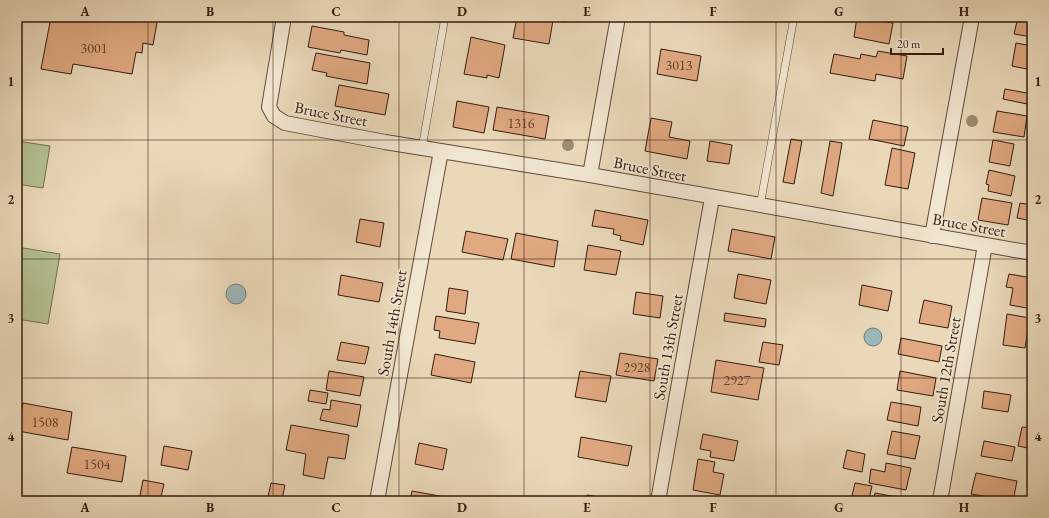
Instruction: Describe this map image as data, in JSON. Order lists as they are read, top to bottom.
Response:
{
  "streets": {
    "street": [
      "Bruce Street",
      "South 14th Street",
      "South 13th Street",
      "South 12th Street"
    ]
  },
  "crossings": [
    ["Bruce Street", "South 14th Street"],
    ["Bruce Street", "South 13th Street"],
    ["Bruce Street", "South 12th Street"]
  ],
  "house_numbers": [
    "3001",
    "3013",
    "1316",
    "2928",
    "2927",
    "1508",
    "1504"
  ],
  "scale_bar": "20 m",
  "grid": {
    "columns": [
      "A",
      "B",
      "C",
      "D",
      "E",
      "F",
      "G",
      "H"
    ],
    "rows": [
      "1",
      "2",
      "3",
      "4"
    ]
  }
}
